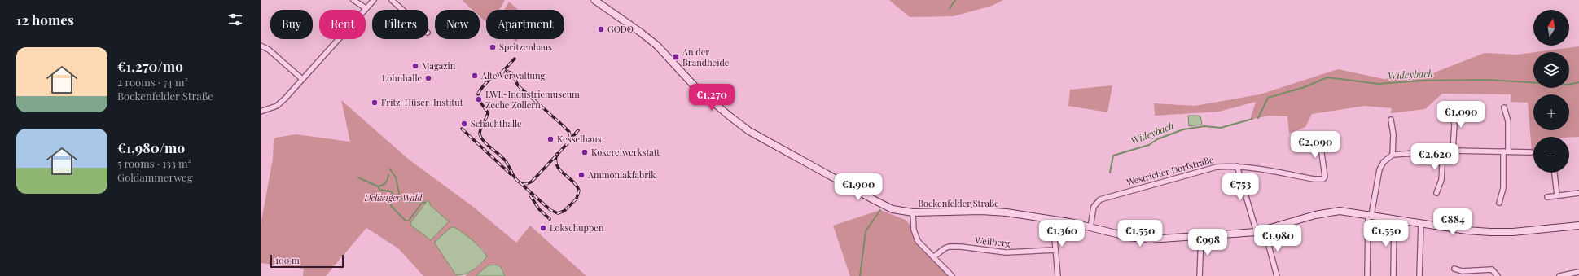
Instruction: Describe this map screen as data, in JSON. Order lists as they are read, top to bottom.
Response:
{
  "streets": {
    "main road": ["Bockenfelder Straße"],
    "street": ["Westricher Dorfstraße", "Weilberg"]
  },
  "crossings": [
    ["Westricher Dorfstraße", "Bockenfelder Straße"]
  ],
  "water": ["Wideybach"],
  "parks": ["Dellwiger Wald"],
  "places": {
    "other": [
      "GODO",
      "Spritzenhaus",
      "Magazin",
      "Alte Verwaltung",
      "Lohnhalle",
      "LWL-Industriemuseum Zeche Zollern",
      "Fritz-Hüser-Institut",
      "Schachthalle",
      "Kesselhaus",
      "Kokereiwerkstatt",
      "Ammoniakfabrik",
      "Lokschuppen"
    ],
    "transit": ["An der Brandheide"]
  },
  "scale_bar": "100 m",
  "north": "top",
  "page": {
    "heading": "12 homes",
    "map_buttons": ["+", "−"],
    "chip": [
      "Buy",
      "Rent",
      "Filters",
      "New",
      "Apartment"
    ],
    "list": [
      {
        "name": "€1,270/mo",
        "note": "2 rooms · 74 m² · Bockenfelder Straße"
      },
      {
        "name": "€1,980/mo",
        "note": "5 rooms · 133 m² · Goldammerweg"
      }
    ],
    "price": [
      "€1,270",
      "€1,090",
      "€2,090",
      "€2,620",
      "€1,900",
      "€753",
      "€884",
      "€1,360",
      "€1,550",
      "€1,550",
      "€1,980",
      "€998"
    ],
    "scale": "100 m"
  }
}
